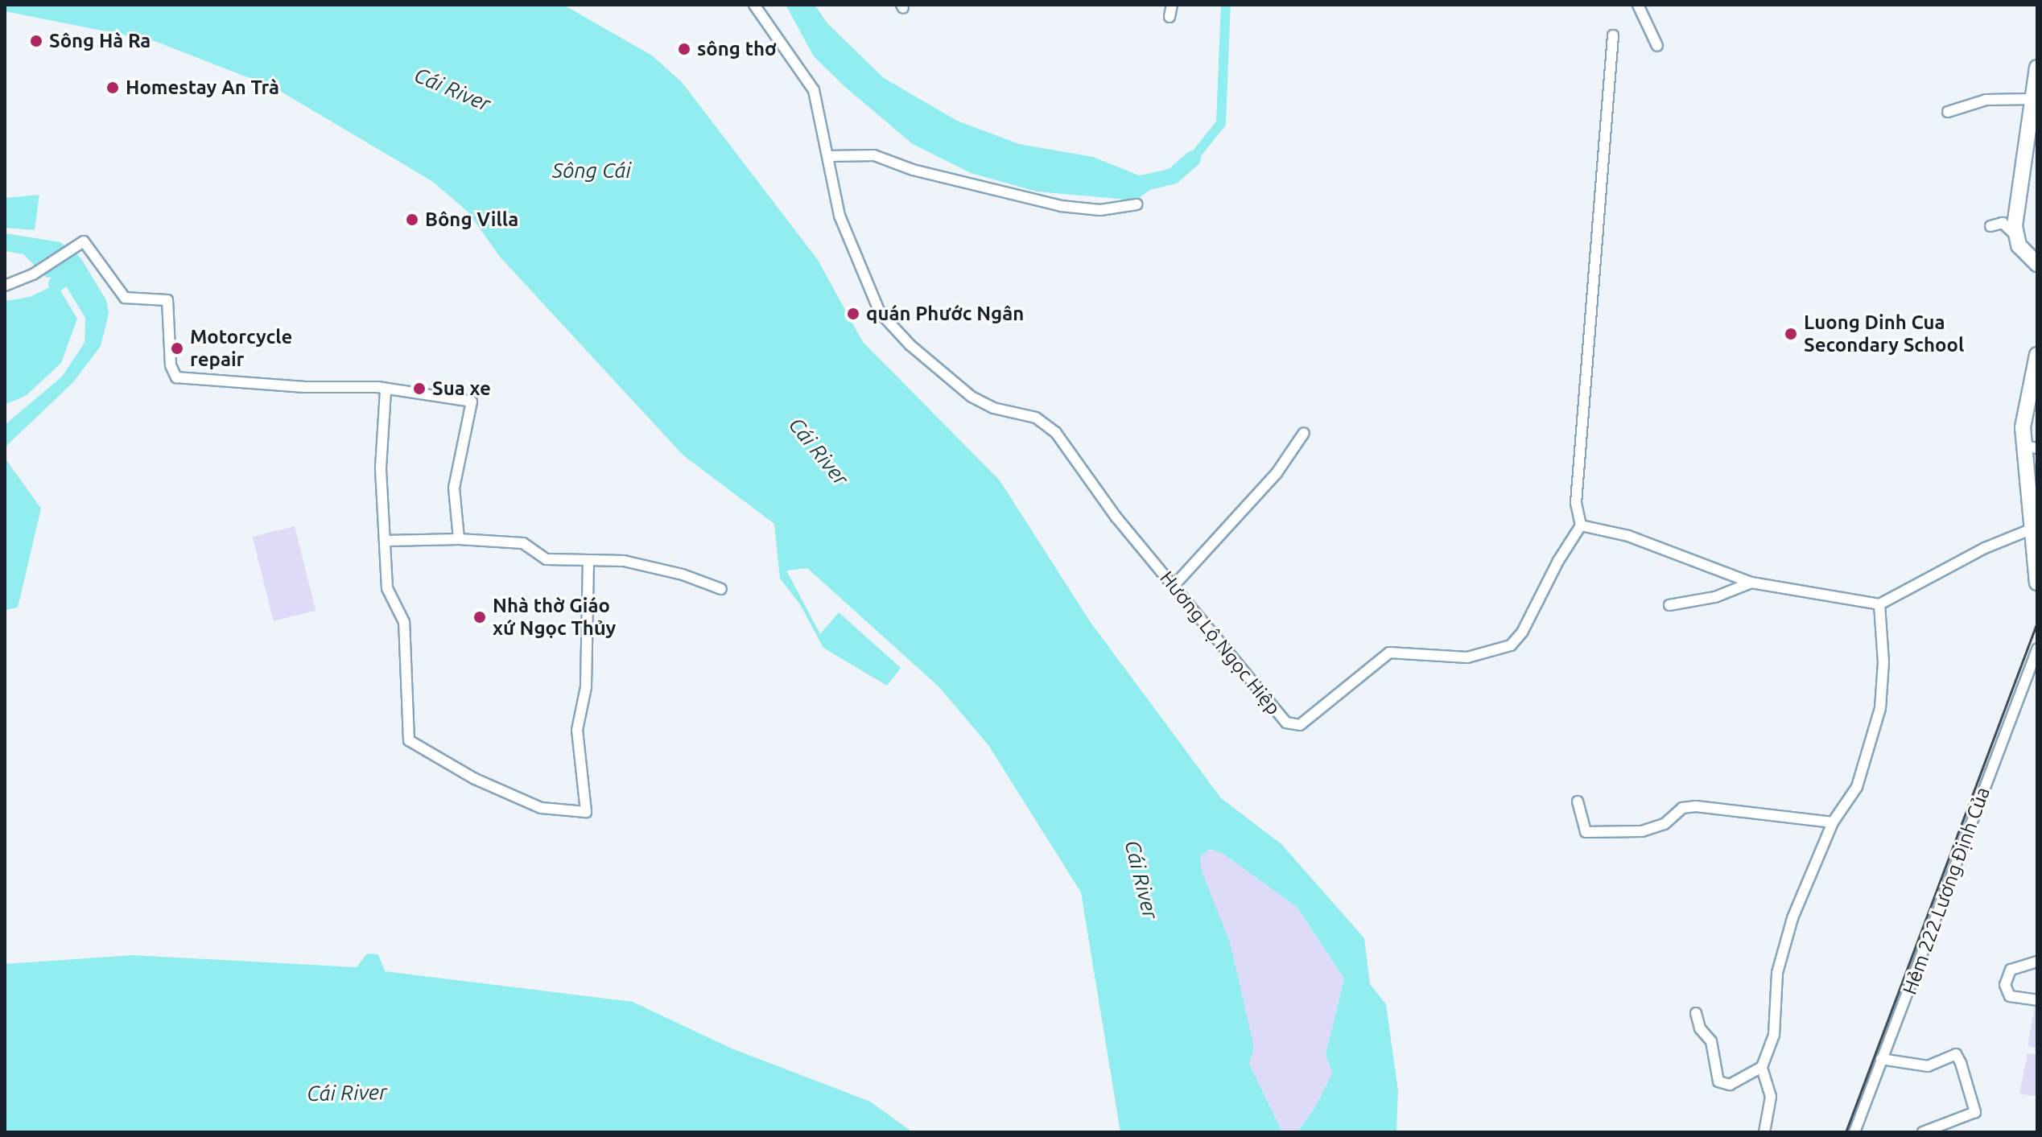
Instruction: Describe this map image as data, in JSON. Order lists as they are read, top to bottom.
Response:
{
  "streets": {
    "street": ["Hương Lộ Ngọc Hiệp", "Hẻm 222 Lương Định Của"]
  },
  "water": ["Cái River", "Sông Cái"],
  "places": [
    "Sông Hà Ra",
    "sông thơ",
    "Homestay An Trà",
    "Bông Villa",
    "quán Phước Ngân",
    "Luong Dinh Cua Secondary School",
    "Motorcycle repair",
    "Sua xe",
    "Nhà thờ Giáo xứ Ngọc Thủy"
  ]
}
